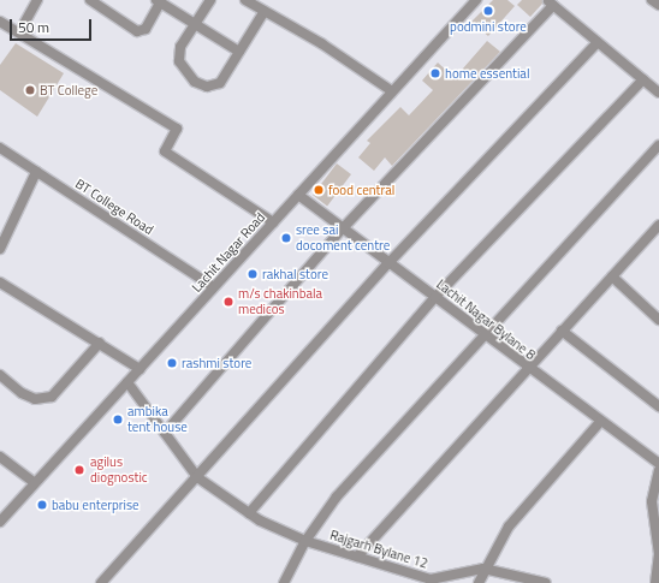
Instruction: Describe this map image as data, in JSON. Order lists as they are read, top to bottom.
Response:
{
  "streets": {
    "street": [
      "BT College Road",
      "Lachit Nagar Road",
      "Lachit Nagar Bylane 8",
      "Rajgarh Bylane 12"
    ]
  },
  "crossings": [
    ["BT College Road", "Lachit Nagar Road"],
    ["Lachit Nagar Road", "Lachit Nagar Bylane 8"],
    ["Lachit Nagar Road", "Rajgarh Bylane 12"]
  ],
  "places": [
    "podmini store",
    "home essential",
    "BT College",
    "food central",
    "sree sai docoment centre",
    "rakhal store",
    "m/s chakinbala medicos",
    "rashmi store",
    "ambika tent house",
    "agilus diognostic",
    "babu enterprise"
  ],
  "scale_bar": "50 m"
}
